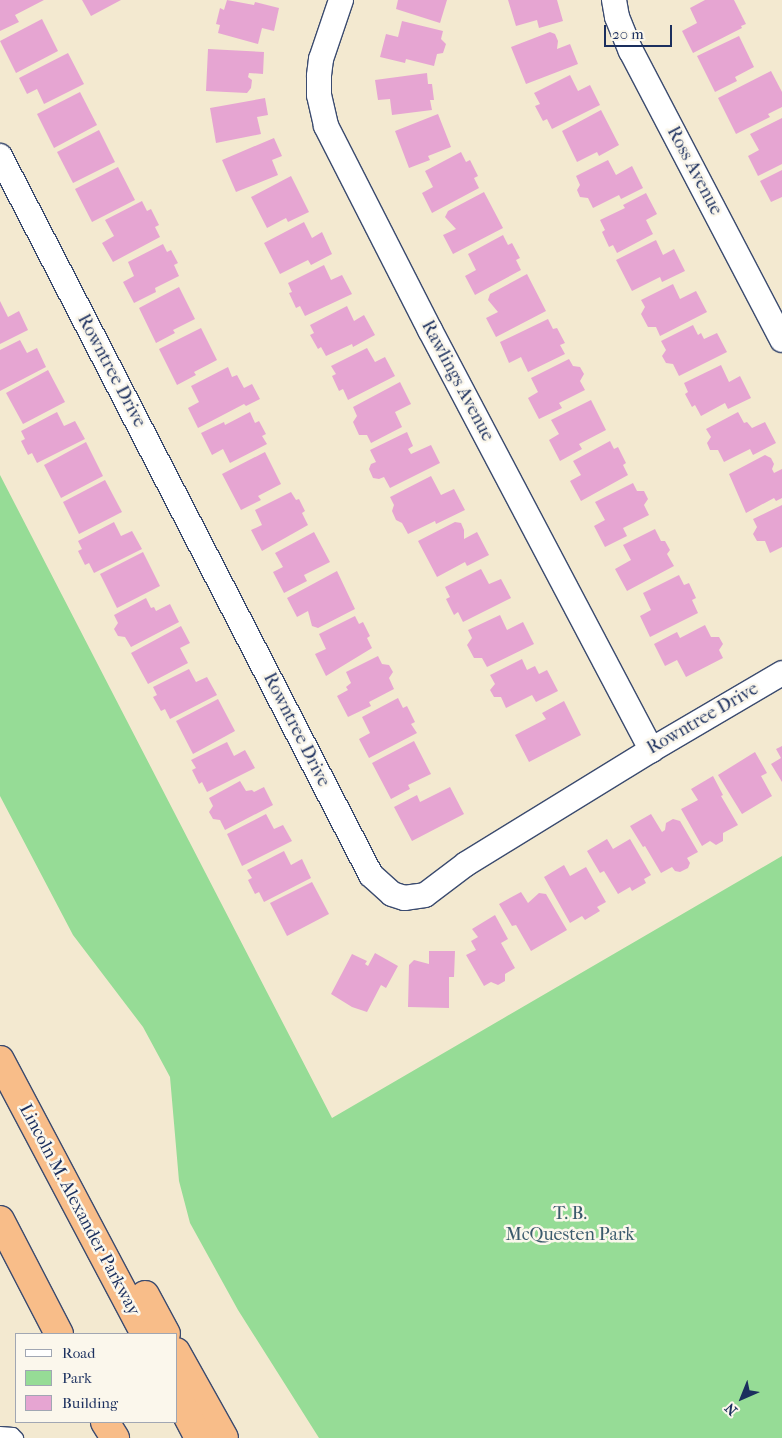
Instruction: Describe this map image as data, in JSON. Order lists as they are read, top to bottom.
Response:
{
  "streets": {
    "highway": ["Lincoln M. Alexander Parkway"],
    "street": ["Ross Avenue", "Rowntree Drive", "Rawlings Avenue"]
  },
  "crossings": [
    ["Rowntree Drive", "Rawlings Avenue"]
  ],
  "parks": ["T. B. McQuesten Park"],
  "legend": ["Road", "Park", "Building"],
  "scale_bar": "20 m",
  "north": "bottom left"
}
